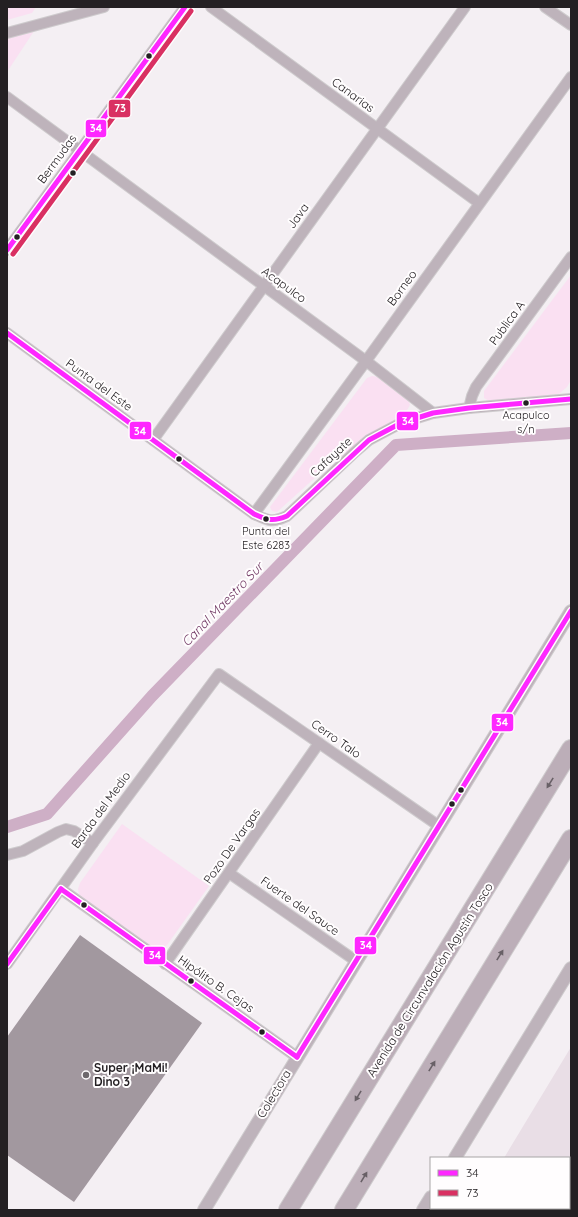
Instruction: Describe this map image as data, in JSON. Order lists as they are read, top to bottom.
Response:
{
  "streets": {
    "highway": ["Avenida de Circunvalación Agustín Tosco"],
    "street": [
      "Canarias",
      "Bermudas",
      "Java",
      "Acapulco",
      "Borneo",
      "Publica A",
      "Punta del Este",
      "Cafayate",
      "Cerro Talo",
      "Barda del Medio",
      "Pozo De Vargas",
      "Fuerte del Sauce",
      "Hipólito B. Cejas",
      "Colectora"
    ]
  },
  "crossings": [
    ["Canarias", "Java"],
    ["Canarias", "Borneo"],
    ["Bermudas", "Acapulco"],
    ["Java", "Acapulco"],
    ["Java", "Punta del Este"],
    ["Acapulco", "Borneo"],
    ["Acapulco", "Cafayate"],
    ["Borneo", "Punta del Este"],
    ["Borneo", "Cafayate"],
    ["Punta del Este", "Cafayate"],
    ["Cerro Talo", "Barda del Medio"],
    ["Cerro Talo", "Pozo De Vargas"],
    ["Cerro Talo", "Colectora"],
    ["Barda del Medio", "Hipólito B. Cejas"],
    ["Pozo De Vargas", "Fuerte del Sauce"],
    ["Pozo De Vargas", "Hipólito B. Cejas"],
    ["Fuerte del Sauce", "Colectora"],
    ["Hipólito B. Cejas", "Colectora"]
  ],
  "water": ["Canal Maestro Sur"],
  "places": ["Acapulco s/n", "Punta del Este 6283", "Super ¡MaMi! Dino 3"],
  "lines": ["transit line 34", "transit line 73"],
  "legend": ["34", "73"]
}
